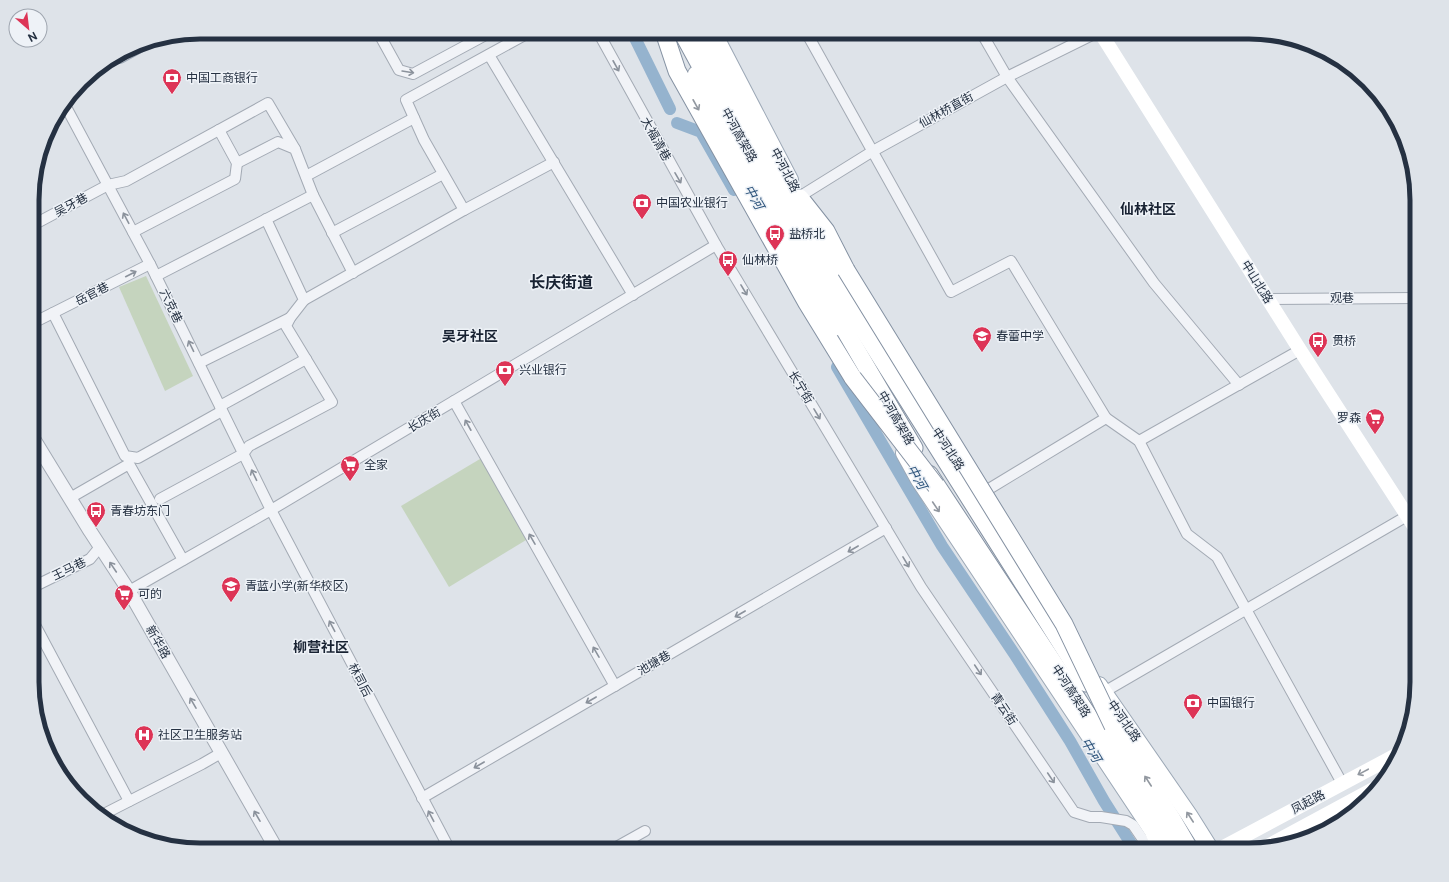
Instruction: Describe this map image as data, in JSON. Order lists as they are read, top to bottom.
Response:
{
  "streets": {
    "highway": ["中河高架路"],
    "main road": ["中河北路", "中山北路", "凤起路"],
    "street": [
      "仙林桥直街",
      "大福清巷",
      "吴牙巷",
      "岳官巷",
      "观巷",
      "六克巷",
      "长宁街",
      "长庆街",
      "王马巷",
      "新华路",
      "池塘巷",
      "林司后",
      "青云街"
    ]
  },
  "crossings": [
    ["仙林桥直街", "中河北路"],
    ["大福清巷", "长宁街"],
    ["大福清巷", "长庆街"],
    ["吴牙巷", "六克巷"],
    ["中山北路", "观巷"],
    ["岳官巷", "六克巷"],
    ["六克巷", "长庆街"],
    ["六克巷", "林司后"],
    ["长宁街", "长庆街"],
    ["长宁街", "池塘巷"],
    ["长宁街", "青云街"],
    ["长庆街", "新华路"],
    ["长庆街", "林司后"],
    ["王马巷", "新华路"],
    ["池塘巷", "林司后"],
    ["池塘巷", "青云街"]
  ],
  "one_way": [
    "大福清巷",
    "岳官巷",
    "六克巷",
    "长宁街",
    "池塘巷",
    "林司后",
    "青云街"
  ],
  "districts": [
    "仙林社区",
    "长庆街道",
    "吴牙社区",
    "柳营社区"
  ],
  "water": ["中河"],
  "places": {
    "bank": [
      "中国工商银行",
      "中国农业银行",
      "兴业银行",
      "中国银行"
    ],
    "bus stop": [
      "盐桥北",
      "仙林桥",
      "贯桥",
      "青春坊东门"
    ],
    "school or university": ["春蕾中学", "青蓝小学(新华校区)"],
    "supermarket": ["罗森", "全家", "可的"],
    "hospital": ["社区卫生服务站"]
  },
  "north": "bottom right"
}
